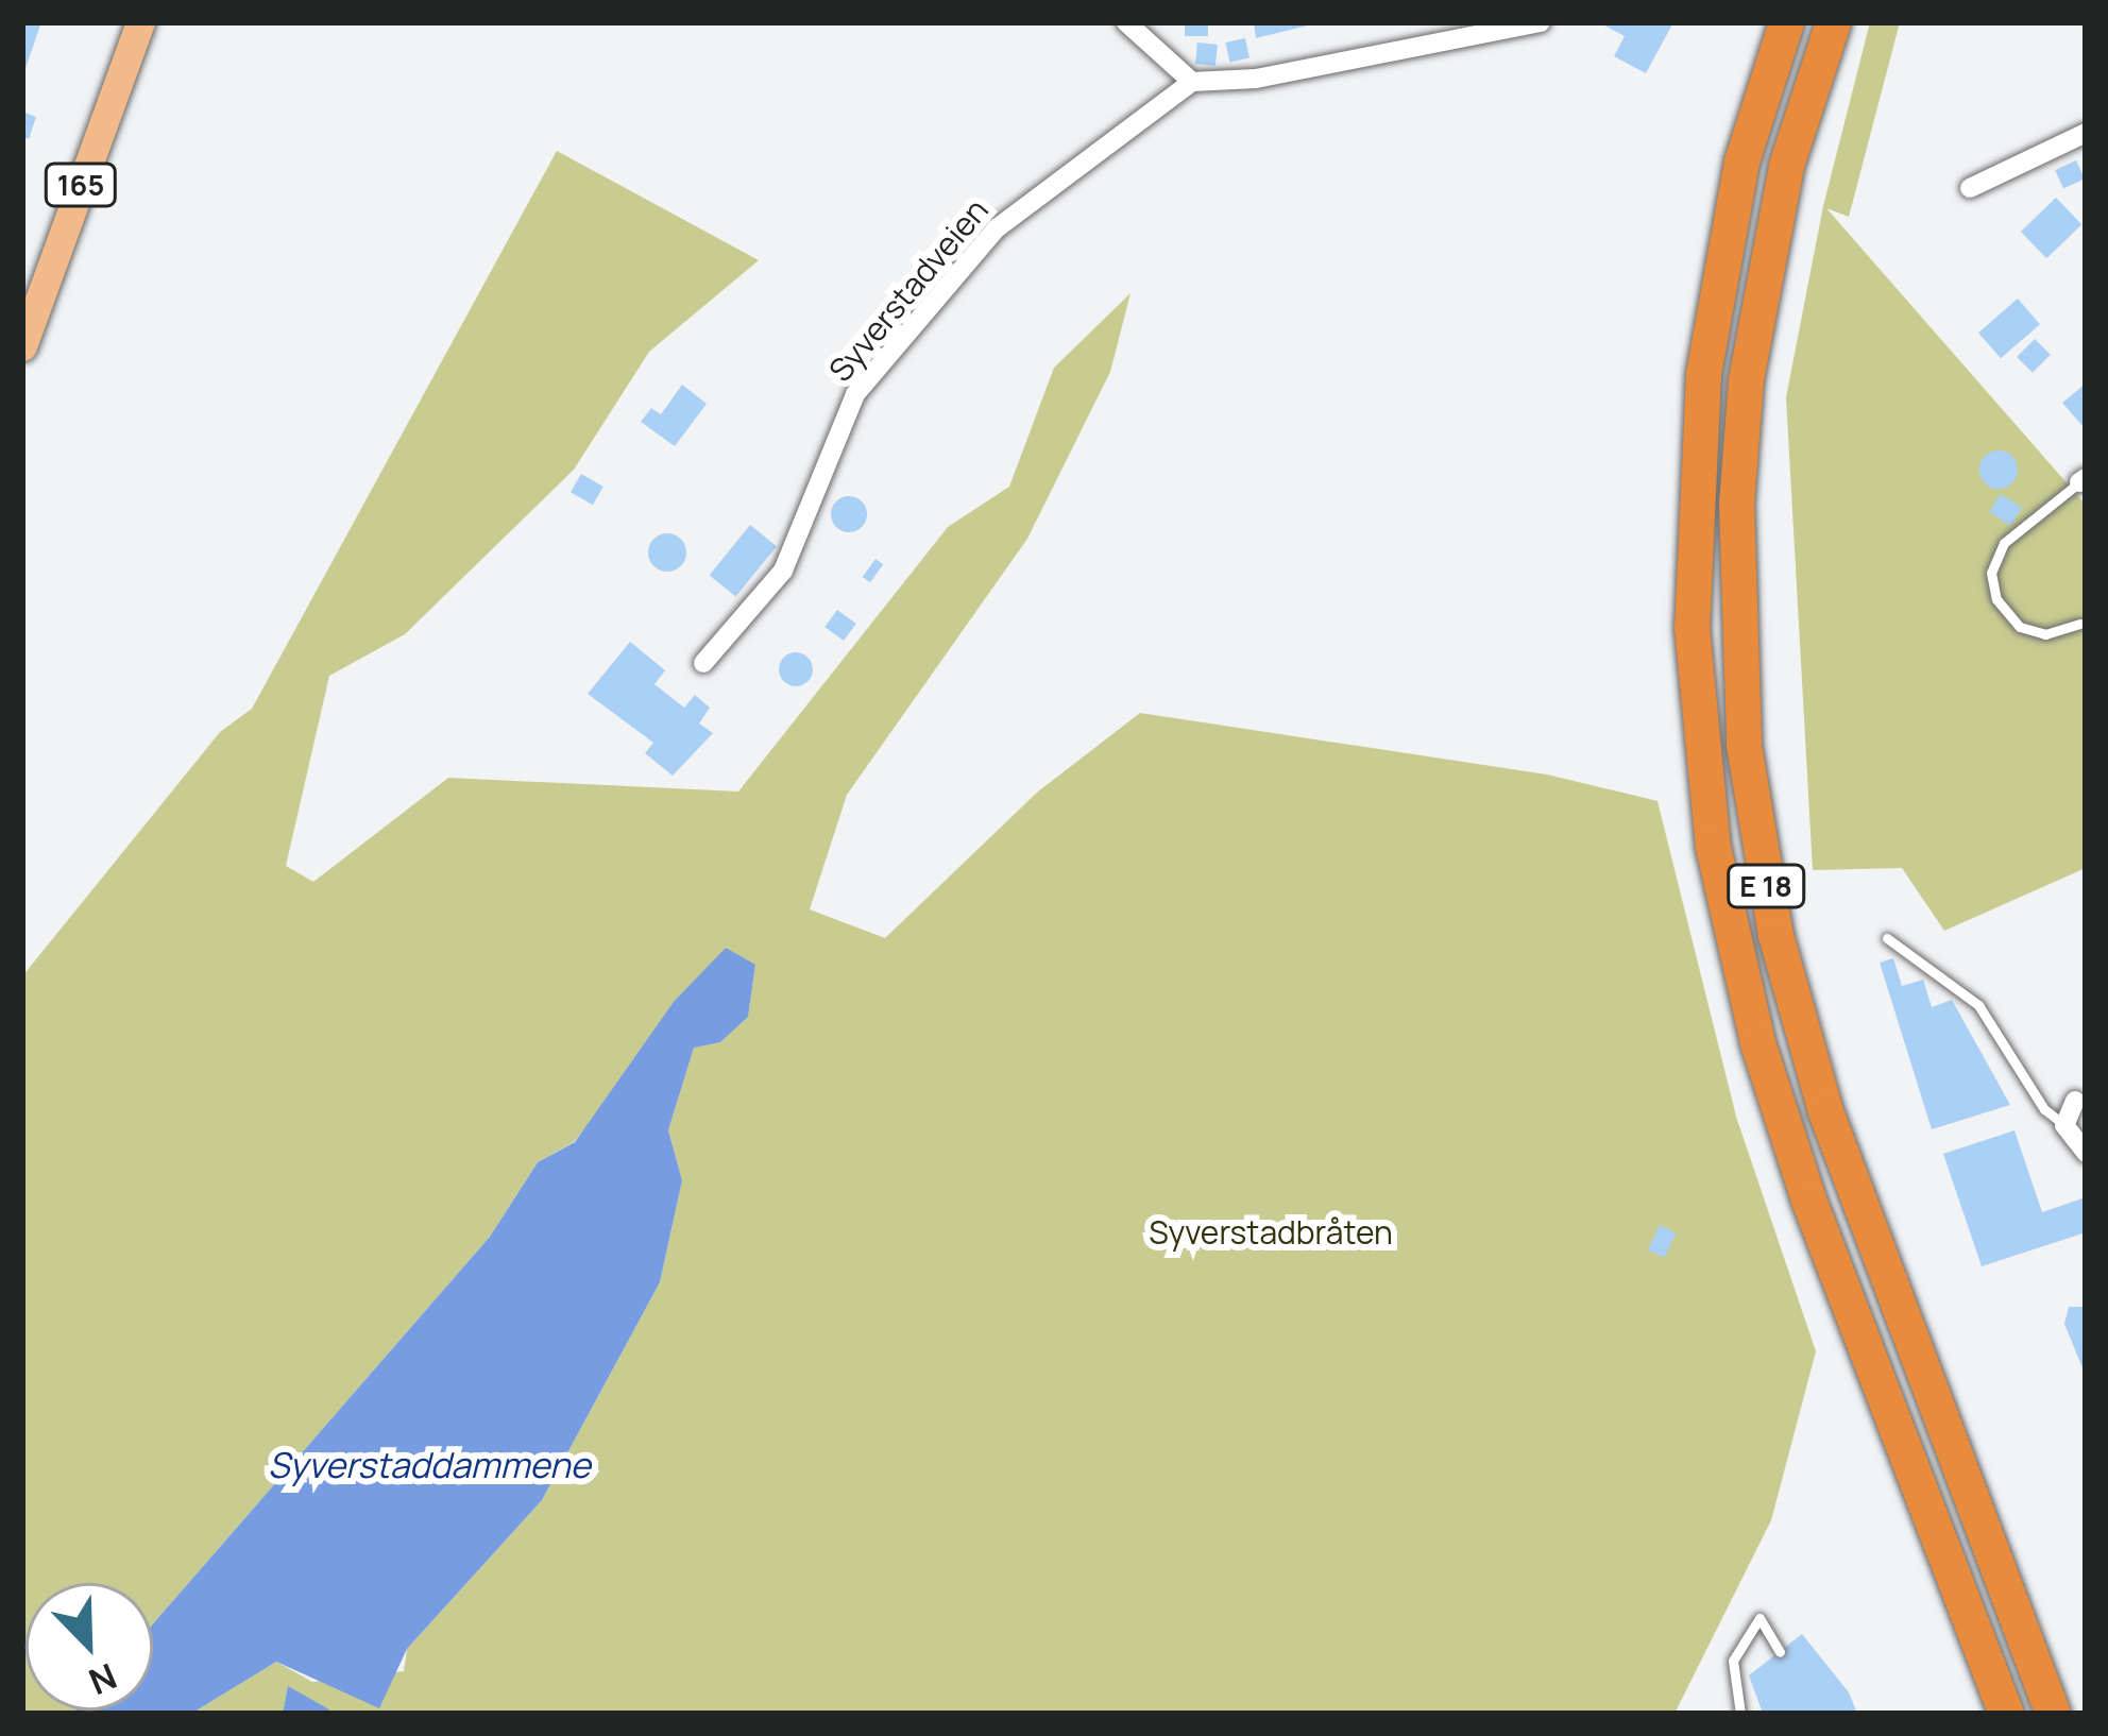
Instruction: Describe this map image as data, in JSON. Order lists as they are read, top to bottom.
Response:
{
  "streets": {
    "highway": ["E 18"],
    "main road": ["165"],
    "street": ["Syverstadveien"]
  },
  "water": ["Syverstaddammene"],
  "parks": ["Syverstadbråten"],
  "north": "bottom right"
}
